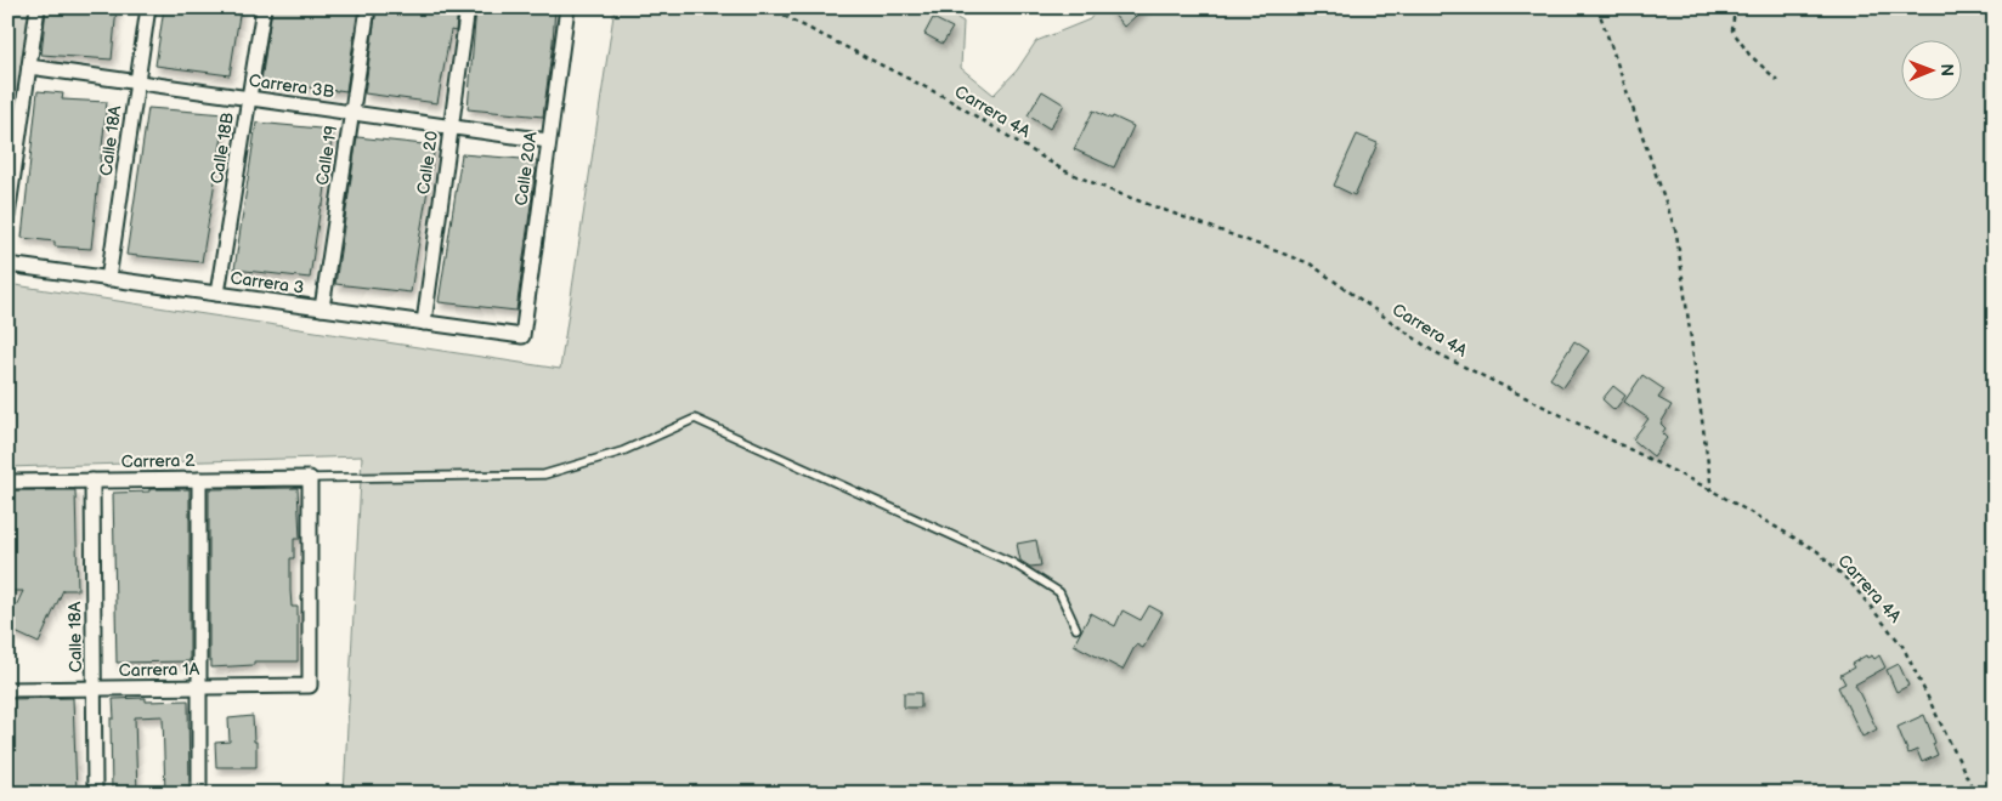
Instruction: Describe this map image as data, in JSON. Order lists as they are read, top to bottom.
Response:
{
  "streets": {
    "street": [
      "Carrera 3B",
      "Calle 18A",
      "Calle 18B",
      "Calle 19",
      "Calle 20",
      "Calle 20A",
      "Carrera 3",
      "Carrera 2",
      "Carrera 1A"
    ],
    "path": ["Carrera 4A"]
  },
  "crossings": [
    ["Carrera 3B", "Calle 18A"],
    ["Carrera 3B", "Calle 18B"],
    ["Carrera 3B", "Calle 19"],
    ["Carrera 3B", "Calle 20"],
    ["Carrera 3B", "Calle 20A"],
    ["Calle 18A", "Carrera 3"],
    ["Calle 18A", "Carrera 2"],
    ["Calle 18A", "Carrera 1A"],
    ["Calle 18B", "Carrera 3"],
    ["Calle 19", "Carrera 3"],
    ["Calle 20", "Carrera 3"],
    ["Calle 20A", "Carrera 3"],
    ["Carrera 2", "Carrera 1A"]
  ],
  "north": "right"
}
